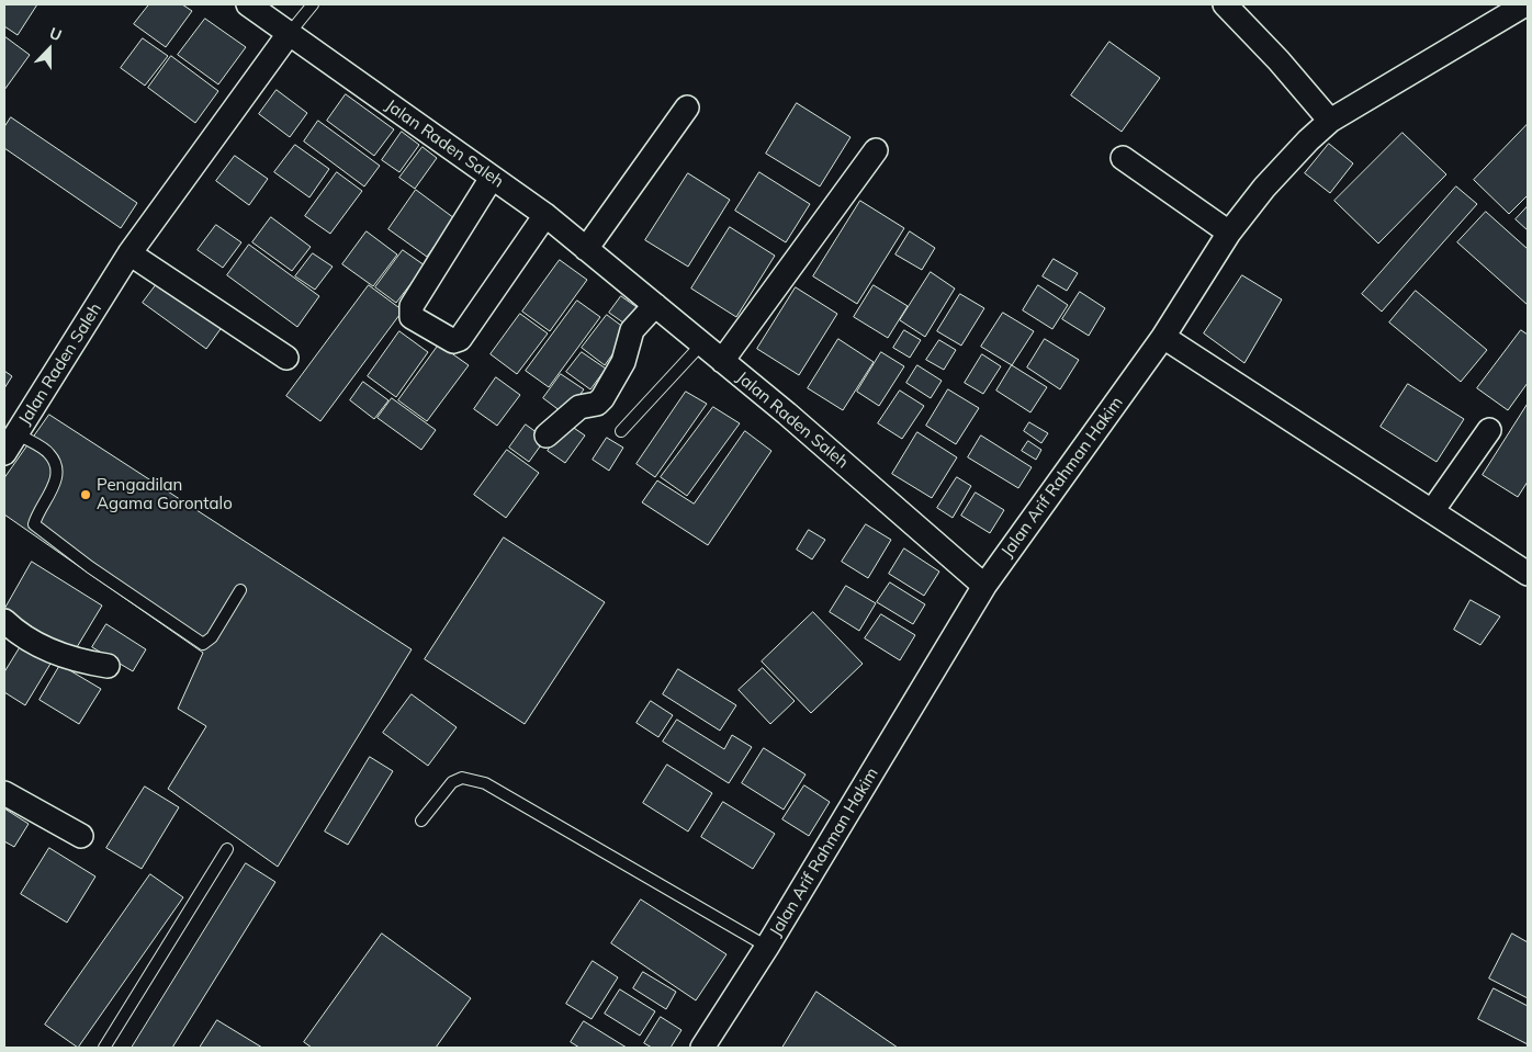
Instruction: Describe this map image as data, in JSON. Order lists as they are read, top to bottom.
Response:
{
  "streets": {
    "street": ["Jalan Raden Saleh", "Jalan Arif Rahman Hakim"]
  },
  "crossings": [
    ["Jalan Raden Saleh", "Jalan Arif Rahman Hakim"]
  ],
  "places": ["Pengadilan Agama Gorontalo"],
  "north": "top"
}
